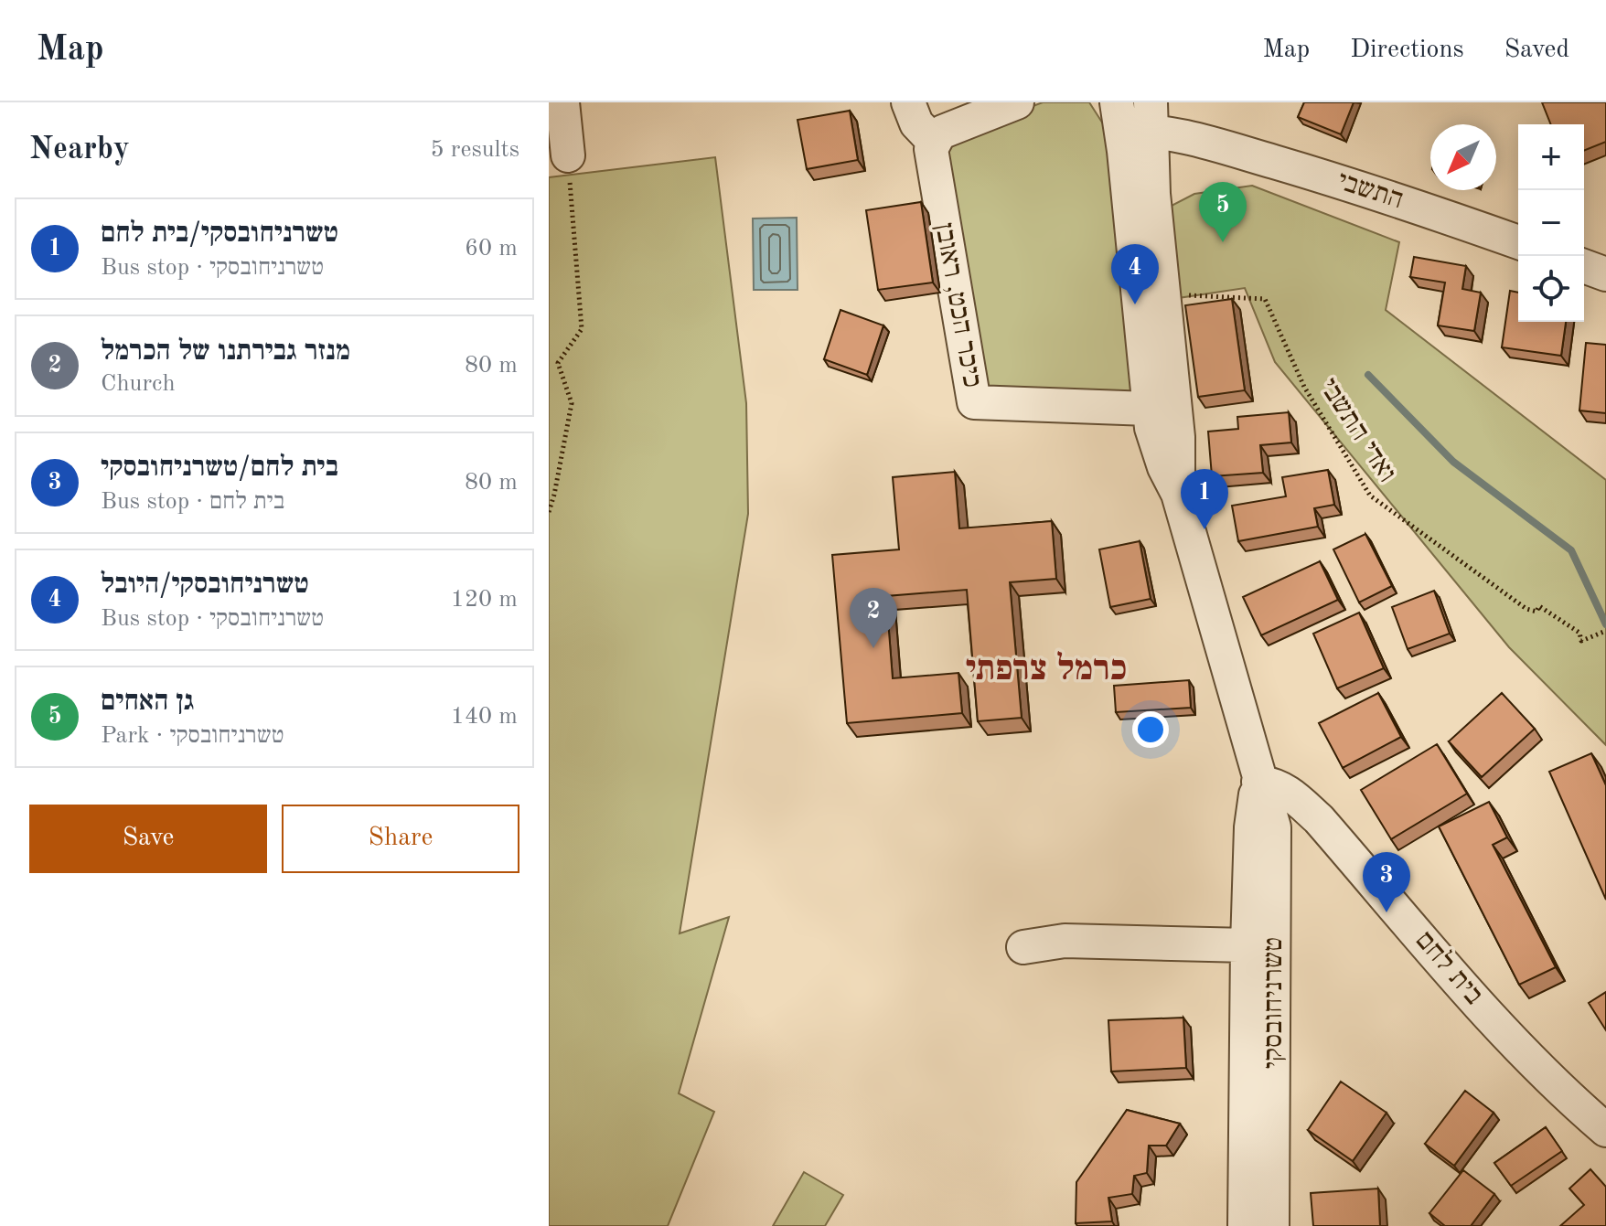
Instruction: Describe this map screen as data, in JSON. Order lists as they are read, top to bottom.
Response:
{
  "streets": {
    "street": [
      "התשבי",
      "כיכר הכט, ראובן",
      "בית לחם",
      "טשרניחובסקי"
    ],
    "path": ["ואדי התשבי"]
  },
  "crossings": [
    ["התשבי", "טשרניחובסקי"],
    ["כיכר הכט, ראובן", "טשרניחובסקי"],
    ["ואדי התשבי", "טשרניחובסקי"],
    ["בית לחם", "טשרניחובסקי"]
  ],
  "districts": ["כרמל צרפתי"],
  "north": "bottom left",
  "page": {
    "header": "Map",
    "nav": ["Map", "Directions", "Saved"],
    "heading": ["Nearby", "5 results"],
    "map_buttons": ["+", "−"],
    "pins": [
      "5",
      "4",
      "1",
      "2",
      "3"
    ],
    "list": [
      {
        "mark": "1",
        "name": "טשרניחובסקי/בית לחם",
        "note": "Bus stop · טשרניחובסקי",
        "value": "60 m"
      },
      {
        "mark": "2",
        "name": "מנזר גבירתנו של הכרמל",
        "note": "Church",
        "value": "80 m"
      },
      {
        "mark": "3",
        "name": "בית לחם/טשרניחובסקי",
        "note": "Bus stop · בית לחם",
        "value": "80 m"
      },
      {
        "mark": "4",
        "name": "טשרניחובסקי/היובל",
        "note": "Bus stop · טשרניחובסקי",
        "value": "120 m"
      },
      {
        "mark": "5",
        "name": "גן האחים",
        "note": "Park · טשרניחובסקי",
        "value": "140 m"
      }
    ],
    "buttons": ["Save", "Share"]
  }
}
